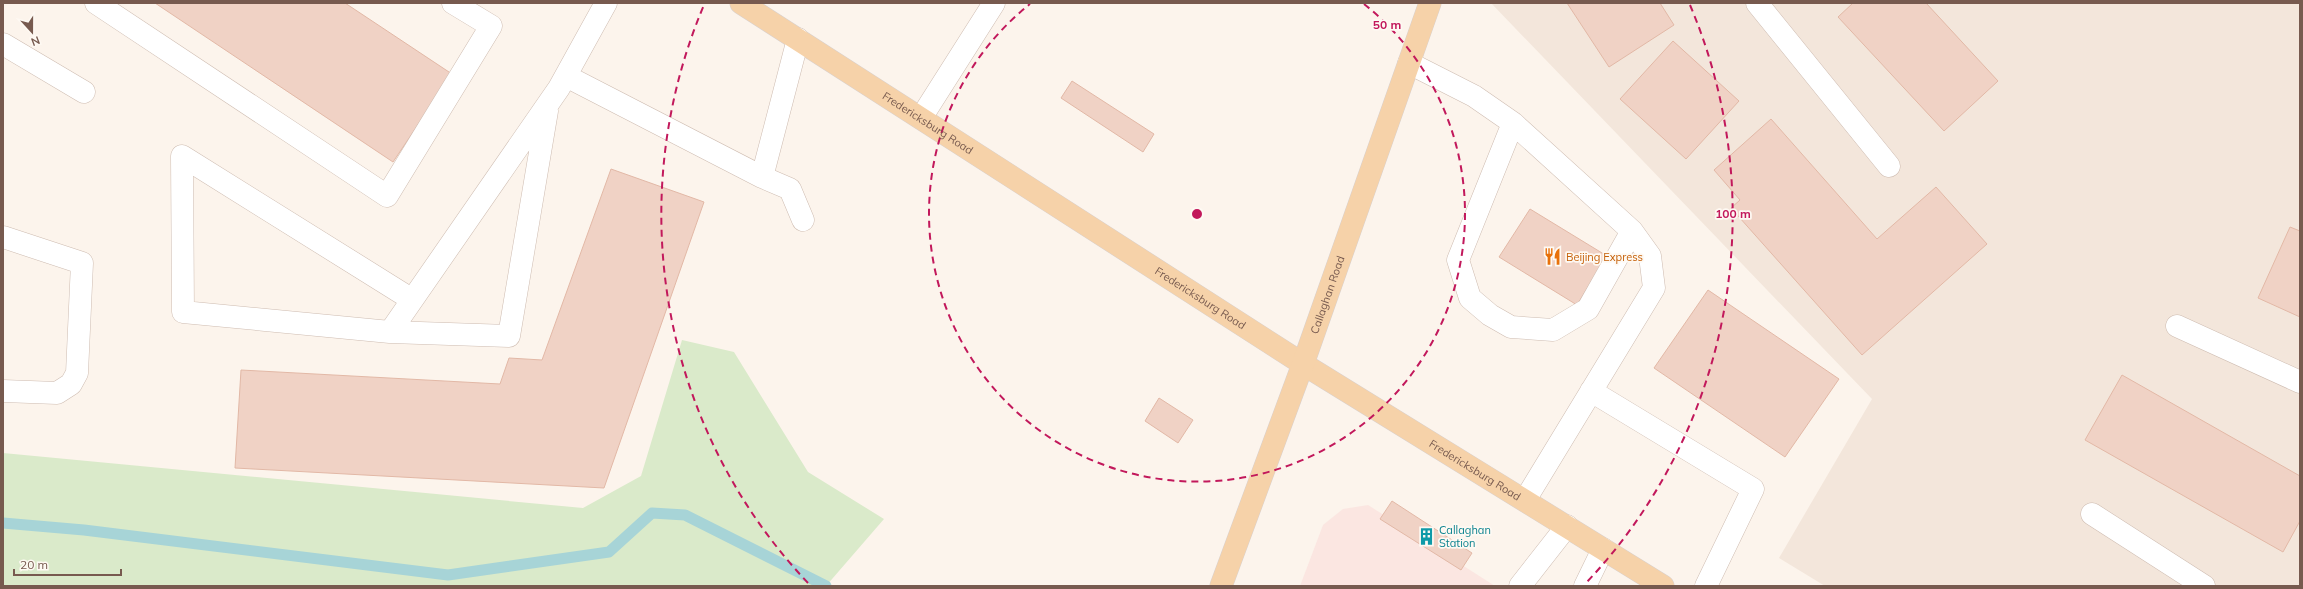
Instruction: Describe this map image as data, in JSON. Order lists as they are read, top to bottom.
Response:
{
  "streets": {
    "main road": ["Fredericksburg Road", "Callaghan Road"]
  },
  "crossings": [
    ["Fredericksburg Road", "Callaghan Road"]
  ],
  "places": {
    "restaurant": ["Beijing Express"],
    "building": ["Callaghan Station"]
  },
  "scale_bar": "20 m",
  "north": "bottom",
  "rings": ["50 m", "100 m"]
}
